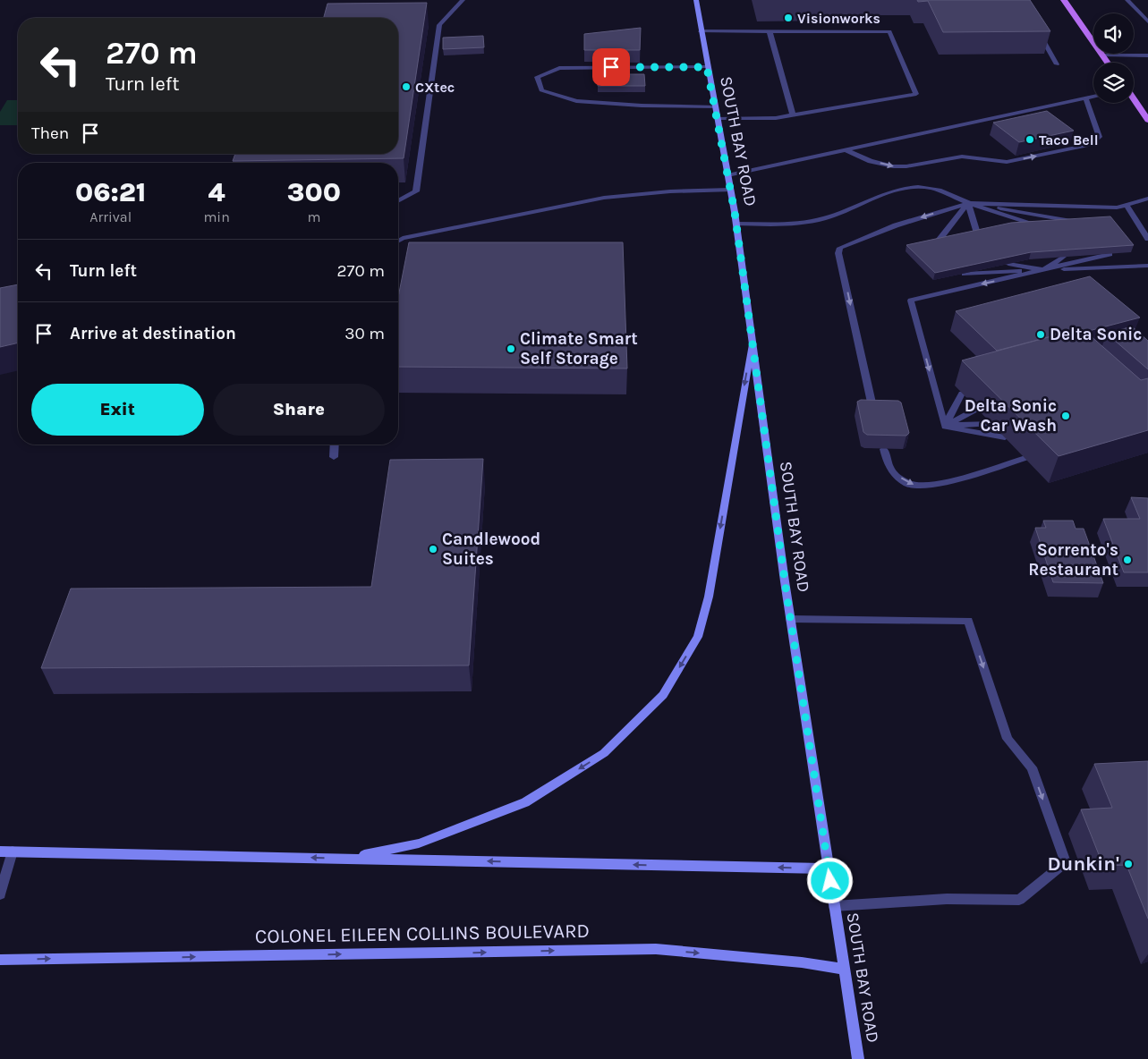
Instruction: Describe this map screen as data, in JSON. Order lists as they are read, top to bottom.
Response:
{
  "streets": {
    "main road": ["SOUTH BAY ROAD", "COLONEL EILEEN COLLINS BOULEVARD"]
  },
  "crossings": [
    ["SOUTH BAY ROAD", "COLONEL EILEEN COLLINS BOULEVARD"]
  ],
  "one_way": ["COLONEL EILEEN COLLINS BOULEVARD"],
  "places": [
    "Visionworks",
    "CXtec",
    "Taco Bell",
    "Delta Sonic",
    "Climate Smart Self Storage",
    "Delta Sonic Car Wash",
    "Candlewood Suites",
    "Sorrento's Restaurant",
    "Dunkin'"
  ],
  "page": {
    "turn": ["270 m", "Turn left"],
    "then": "Then",
    "eta": [
      "06:21",
      "Arrival",
      "4",
      "min",
      "300",
      "m"
    ],
    "list": [
      {
        "name": "Turn left",
        "value": "270 m"
      },
      {
        "name": "Arrive at destination",
        "value": "30 m"
      }
    ],
    "buttons": ["Exit", "Share"]
  }
}
